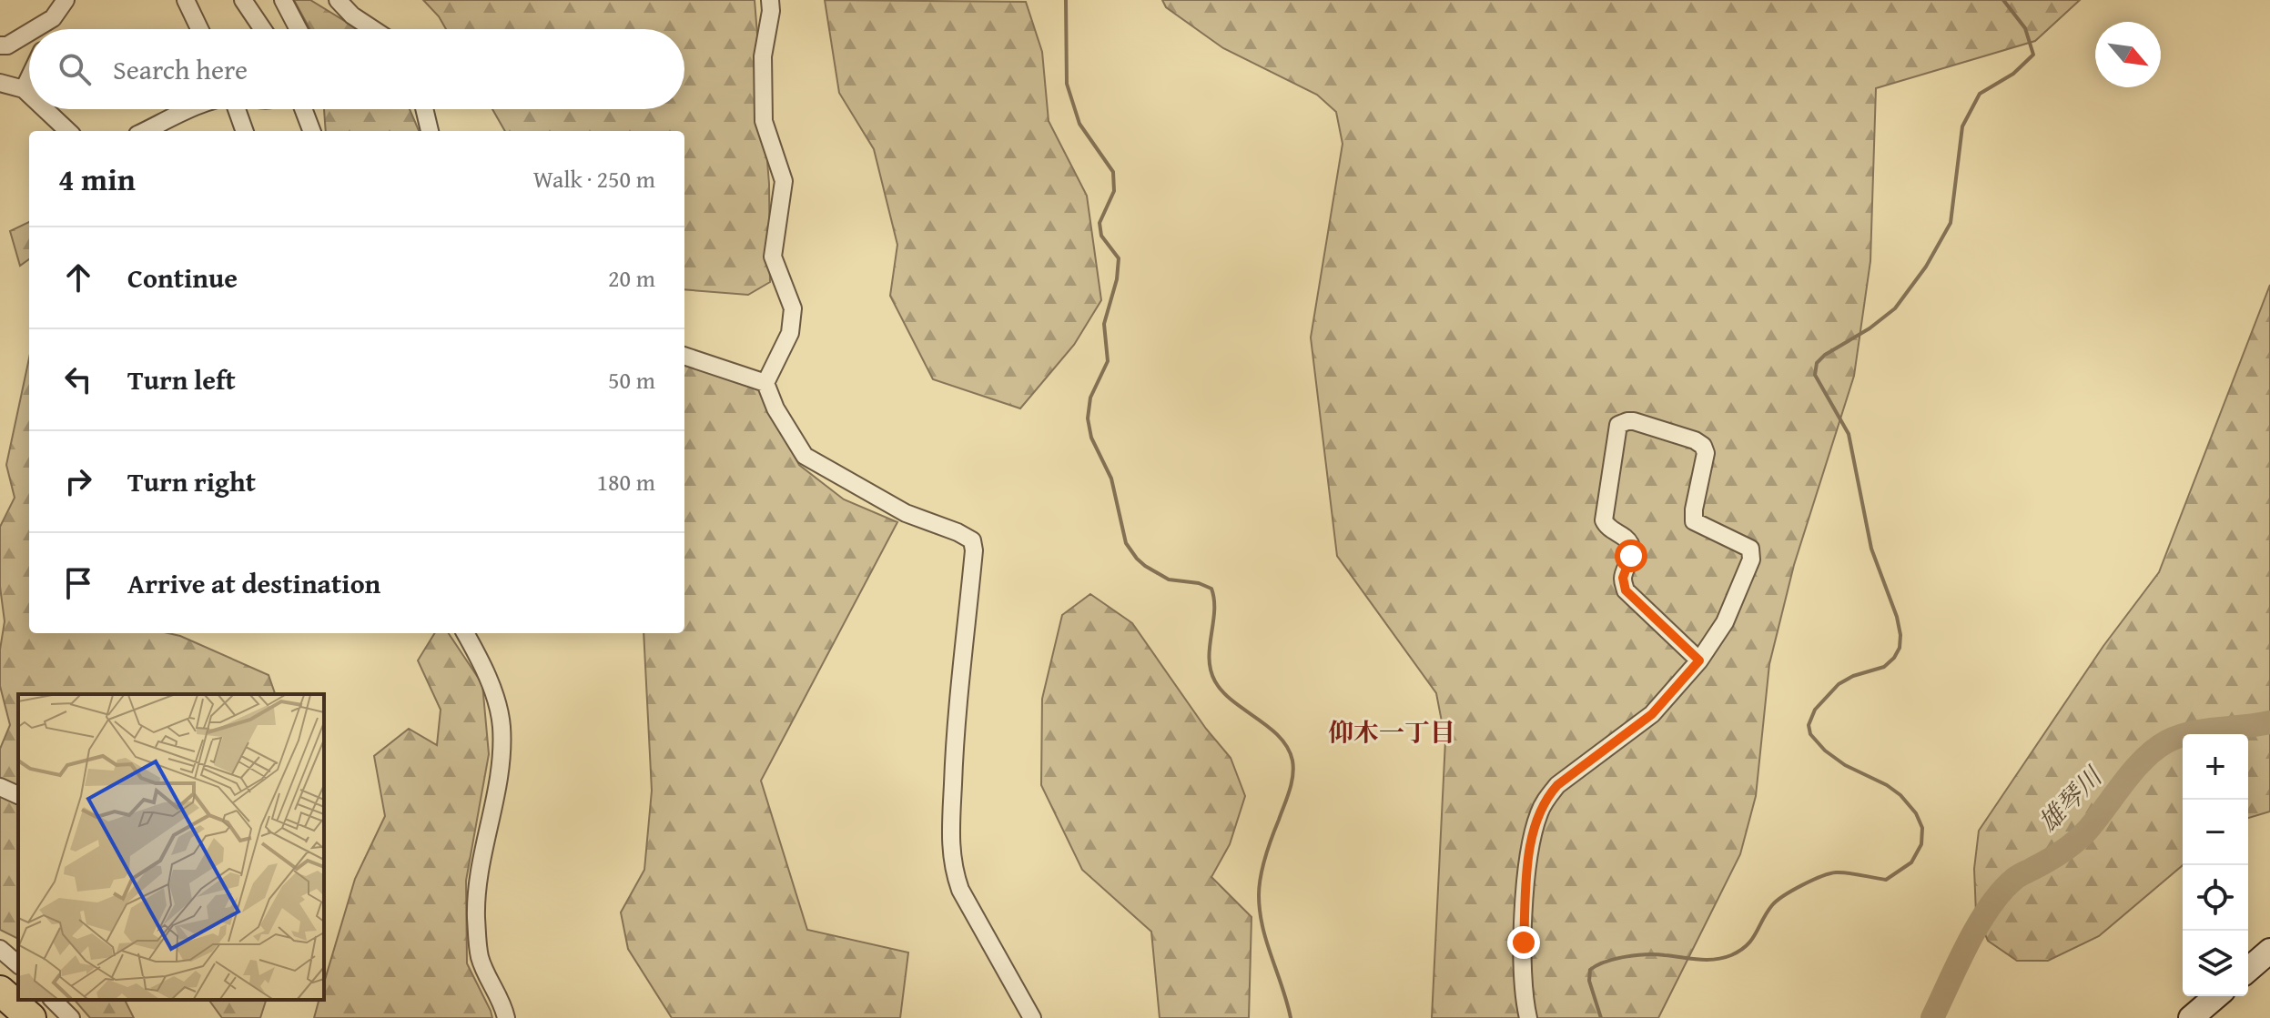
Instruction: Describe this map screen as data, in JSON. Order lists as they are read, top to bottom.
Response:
{
  "districts": ["仰木一丁目"],
  "water": ["雄琴川"],
  "north": "bottom right",
  "page": {
    "search": "Search here",
    "heading": ["4 min", "Walk · 250 m"],
    "list": [
      ["Continue", "20 m"],
      ["Turn left", "50 m"],
      ["Turn right", "180 m"],
      "Arrive at destination"
    ],
    "map_buttons": ["+", "−"]
  }
}
